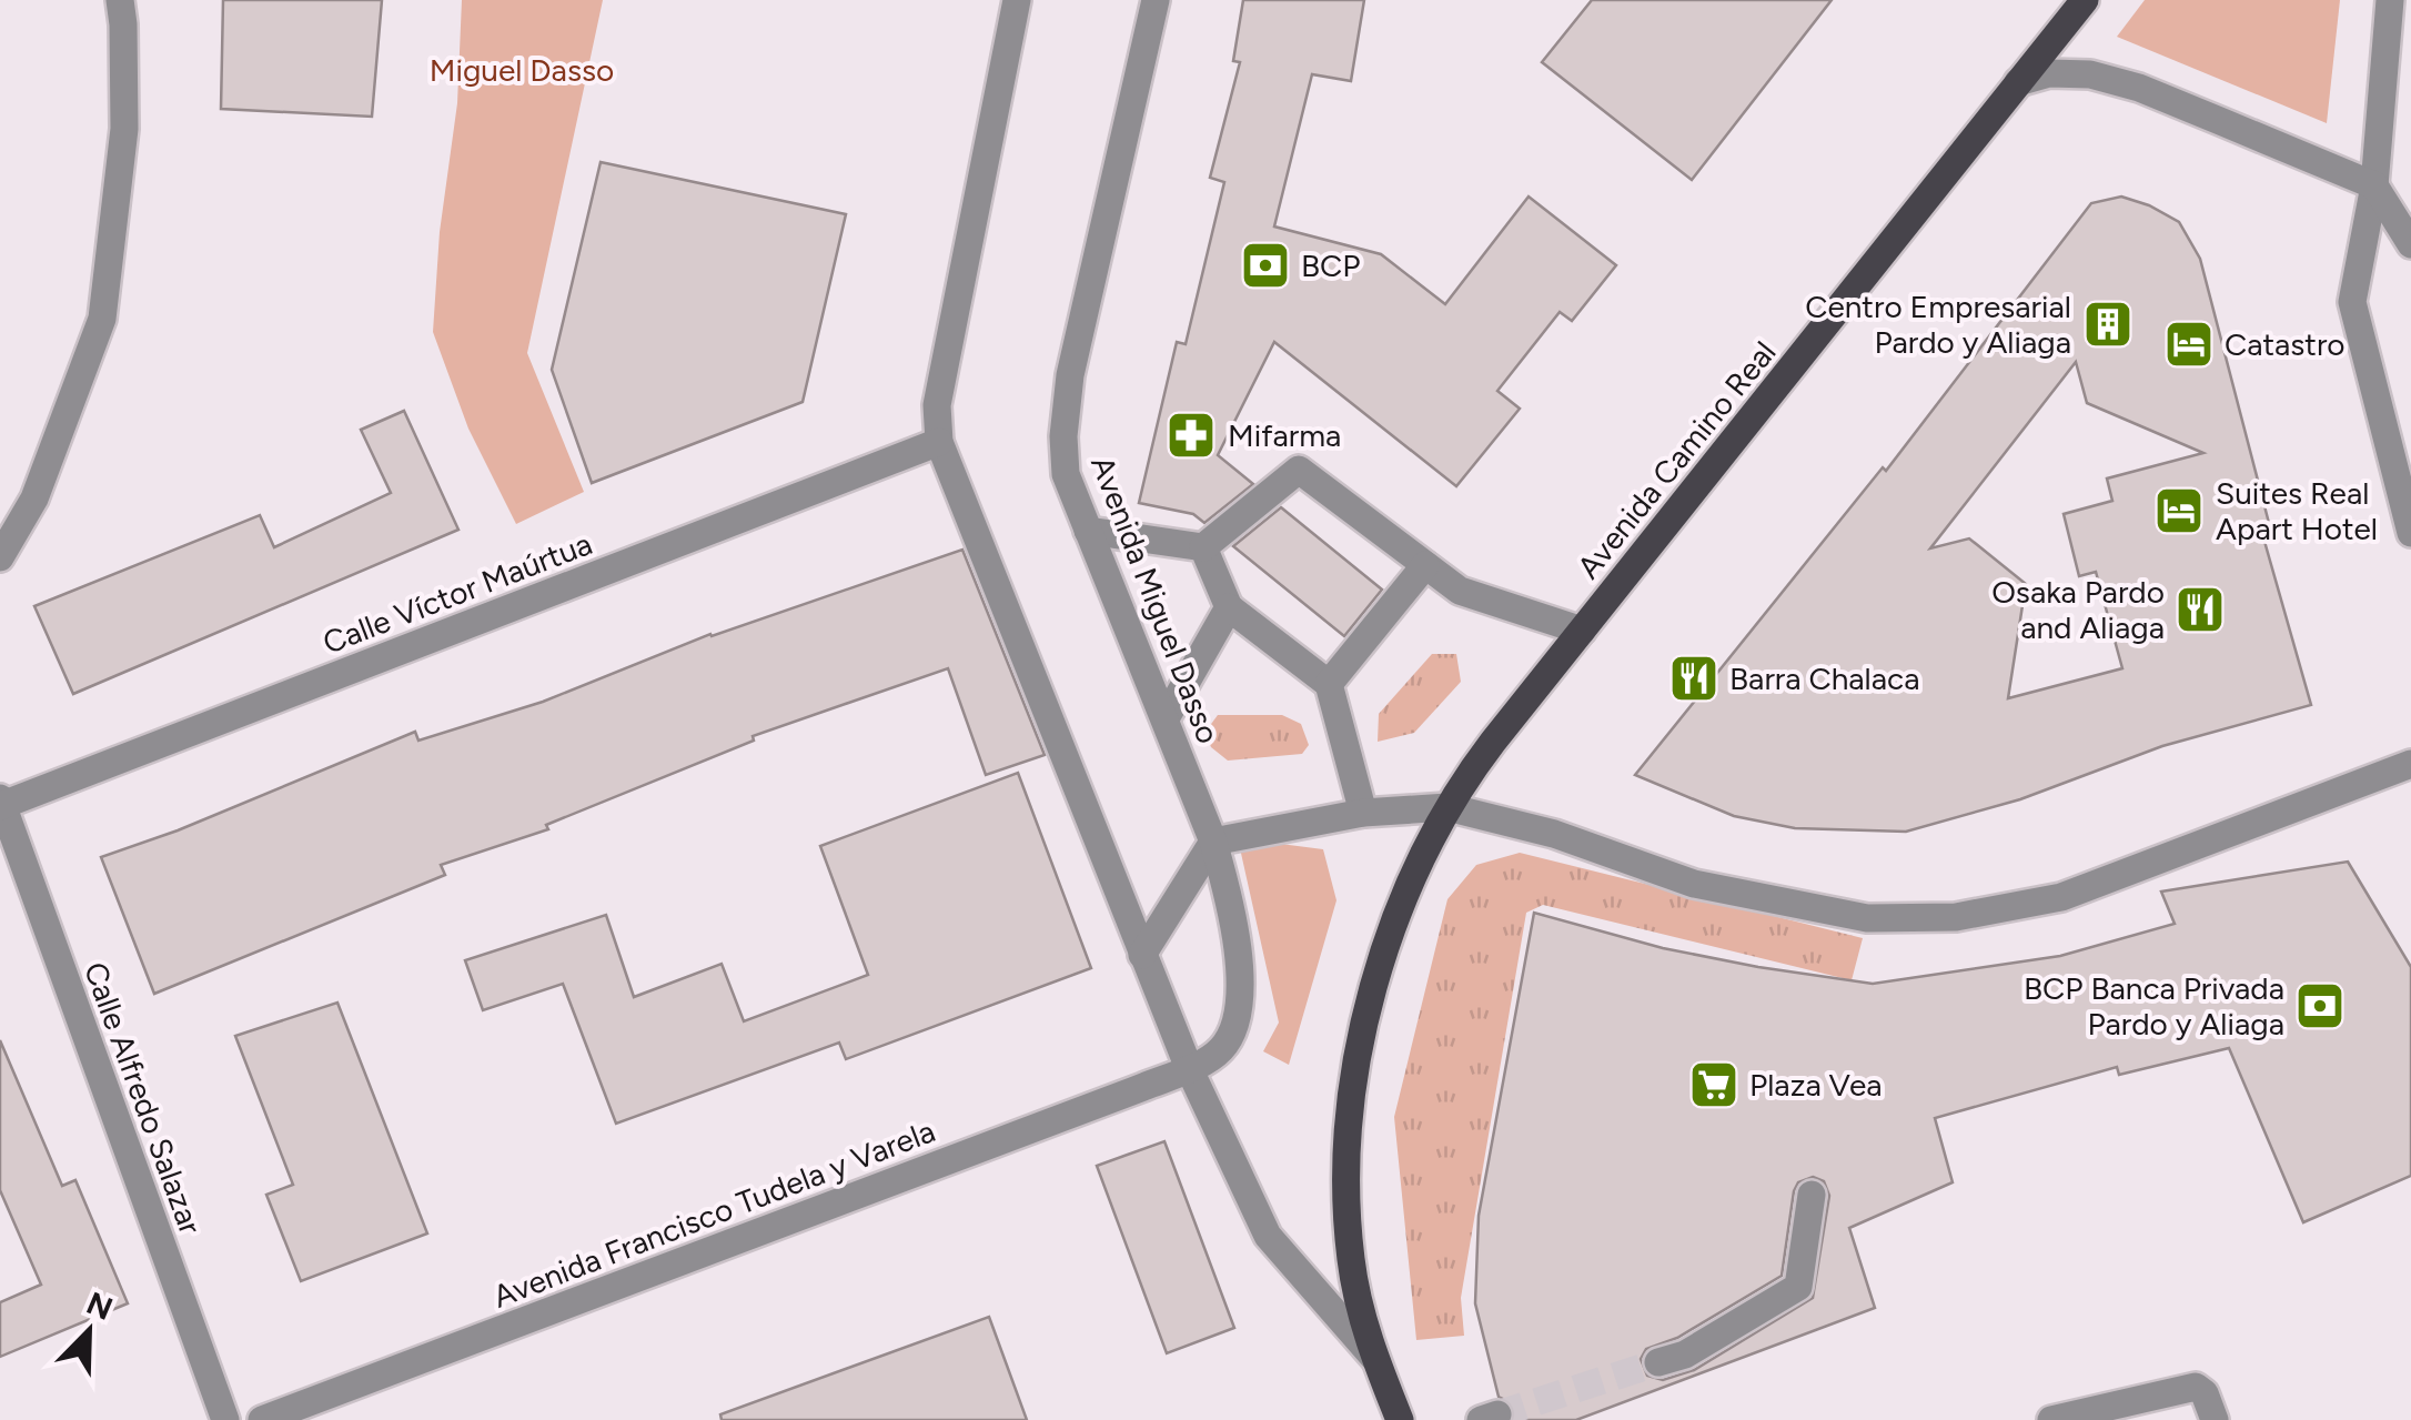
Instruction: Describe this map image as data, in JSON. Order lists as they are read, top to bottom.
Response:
{
  "streets": {
    "main road": ["Avenida Camino Real"],
    "street": [
      "Calle Víctor Maúrtua",
      "Avenida Miguel Dasso",
      "Calle Alfredo Salazar",
      "Avenida Francisco Tudela y Varela"
    ]
  },
  "crossings": [
    ["Calle Víctor Maúrtua", "Calle Alfredo Salazar"],
    ["Avenida Miguel Dasso", "Avenida Francisco Tudela y Varela"]
  ],
  "parks": ["Miguel Dasso"],
  "places": {
    "bank": ["BCP", "BCP Banca Privada Pardo y Aliaga"],
    "building": ["Centro Empresarial Pardo y Aliaga"],
    "hotel": ["Catastro", "Suites Real Apart Hotel"],
    "pharmacy": ["Mifarma"],
    "restaurant": ["Osaka Pardo and Aliaga", "Barra Chalaca"],
    "supermarket": ["Plaza Vea"]
  },
  "north": "top right"
}
